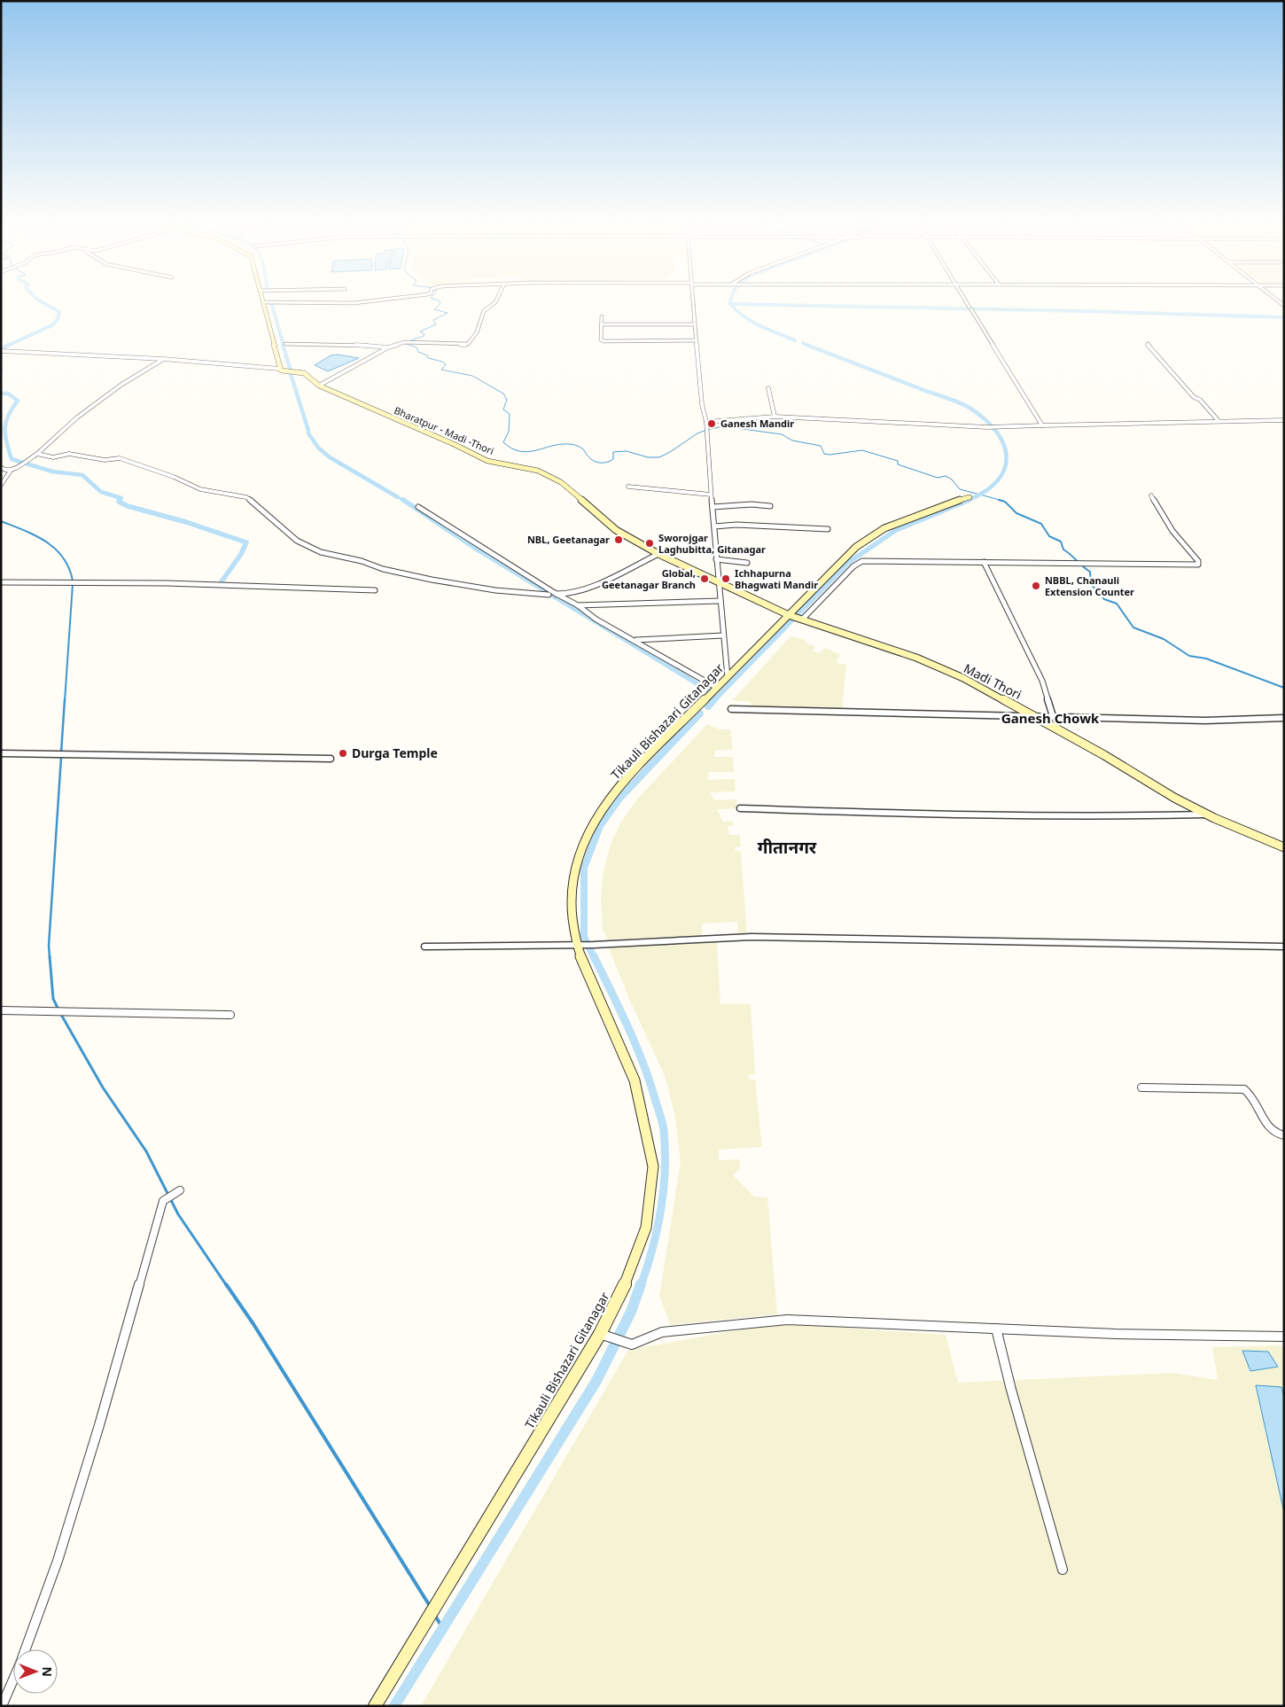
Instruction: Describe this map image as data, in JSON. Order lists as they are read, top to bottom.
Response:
{
  "streets": {
    "main road": ["Bharatpur - Madi -Thori", "Madi Thori", "Tikauli Bishazari Gitanagar"]
  },
  "crossings": [
    ["Bharatpur - Madi -Thori", "Madi Thori"],
    ["Bharatpur - Madi -Thori", "Tikauli Bishazari Gitanagar"],
    ["Madi Thori", "Tikauli Bishazari Gitanagar"]
  ],
  "districts": ["Ganesh Chowk", "गीतानगर"],
  "places": [
    "Ganesh Mandir",
    "NBL, Geetanagar",
    "Sworojgar Laghubitta, Gitanagar",
    "Global, Geetanagar Branch",
    "Ichhapurna Bhagwati Mandir",
    "NBBL, Chanauli Extension Counter",
    "Durga Temple"
  ],
  "north": "right"
}
